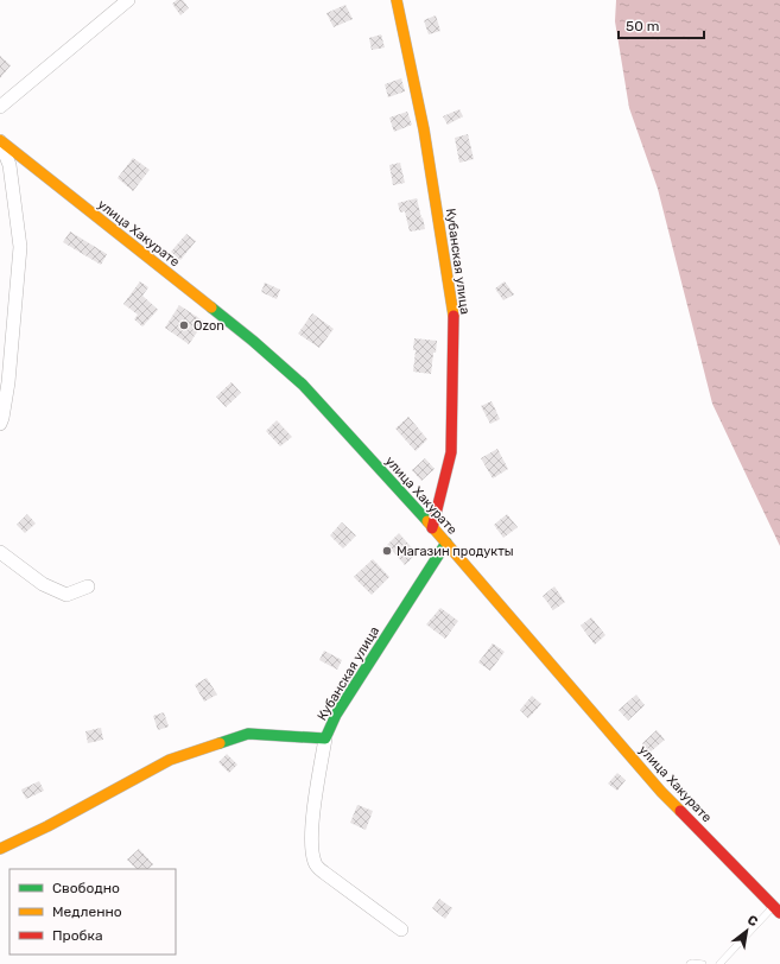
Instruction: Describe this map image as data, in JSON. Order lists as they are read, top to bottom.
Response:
{
  "streets": {
    "street": ["улица Хакурате", "Кубанская улица"]
  },
  "crossings": [
    ["улица Хакурате", "Кубанская улица"]
  ],
  "places": ["Ozon", "Магазин продукты"],
  "legend": ["Свободно", "Медленно", "Пробка"],
  "scale_bar": "50 m",
  "north": "top right"
}
